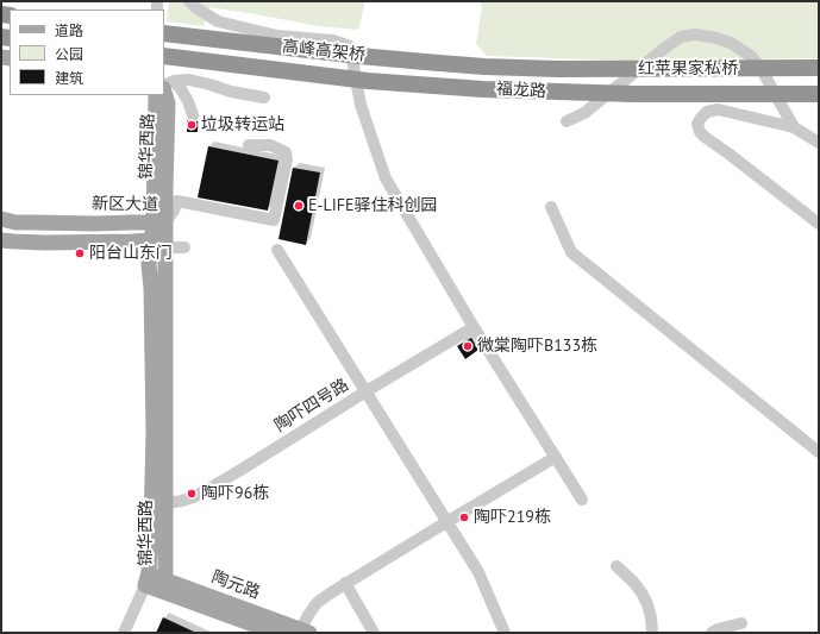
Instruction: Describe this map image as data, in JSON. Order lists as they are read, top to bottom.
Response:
{
  "streets": {
    "highway": ["高峰高架桥", "红苹果家私桥", "福龙路"],
    "main road": ["锦华西路", "新区大道", "陶元路"],
    "street": ["陶吓四号路"]
  },
  "crossings": [
    ["高峰高架桥", "福龙路"],
    ["红苹果家私桥", "福龙路"],
    ["锦华西路", "新区大道"],
    ["锦华西路", "陶吓四号路"],
    ["锦华西路", "陶元路"]
  ],
  "places": [
    "垃圾转运站",
    "E-LIFE驿住科创园",
    "阳台山东门",
    "微棠陶吓B133栋",
    "陶吓96栋",
    "陶吓219栋"
  ],
  "legend": ["道路", "公园", "建筑"]
}
